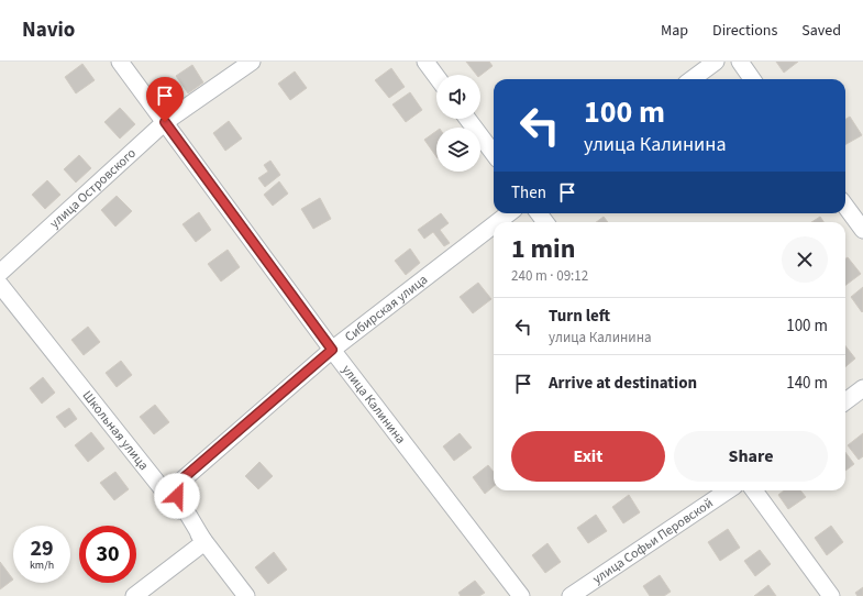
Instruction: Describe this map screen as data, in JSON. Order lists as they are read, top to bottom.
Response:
{
  "streets": {
    "street": [
      "улица Островского",
      "Сибирская улица",
      "улица Калинина",
      "Школьная улица",
      "улица Софьи Перовской"
    ]
  },
  "crossings": [
    ["улица Островского", "улица Калинина"],
    ["Сибирская улица", "улица Калинина"],
    ["Сибирская улица", "Школьная улица"]
  ],
  "page": {
    "header": "Navio",
    "nav": ["Map", "Directions", "Saved"],
    "turn": ["100 m", "улица Калинина"],
    "then": "Then",
    "heading": ["1 min", "240 m · 09:12"],
    "list": [
      {
        "name": "Turn left",
        "note": "улица Калинина",
        "value": "100 m"
      },
      {
        "name": "Arrive at destination",
        "value": "140 m"
      }
    ],
    "buttons": ["Exit", "Share"],
    "speed": "29 km/h",
    "limit": "30"
  }
}
